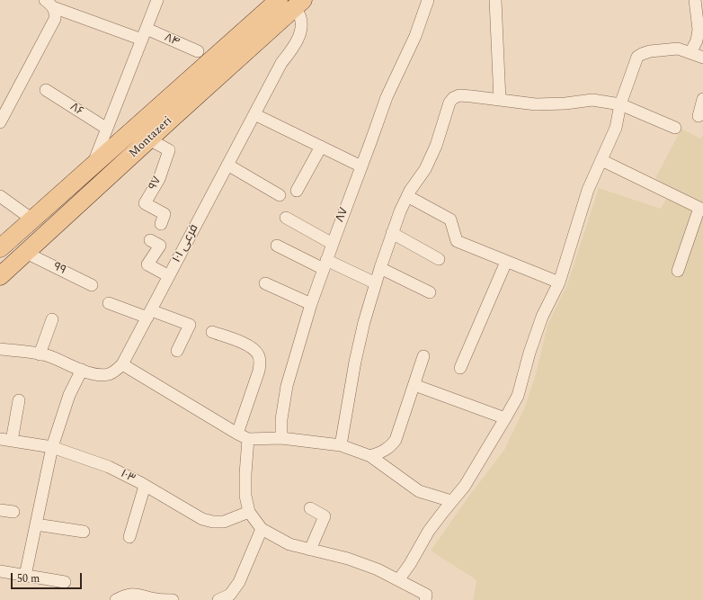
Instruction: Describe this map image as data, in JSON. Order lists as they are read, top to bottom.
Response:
{
  "streets": {
    "main road": ["Montazeri"],
    "street": [
      "۸۴",
      "۸۶",
      "۹۷",
      "۸۷",
      "فرعی ۱۰۱",
      "۹۹",
      "۱۰۳"
    ]
  },
  "crossings": [
    ["Montazeri", "۹۷"],
    ["Montazeri", "فرعی ۱۰۱"],
    ["Montazeri", "۹۹"]
  ],
  "scale_bar": "50 m"
}
